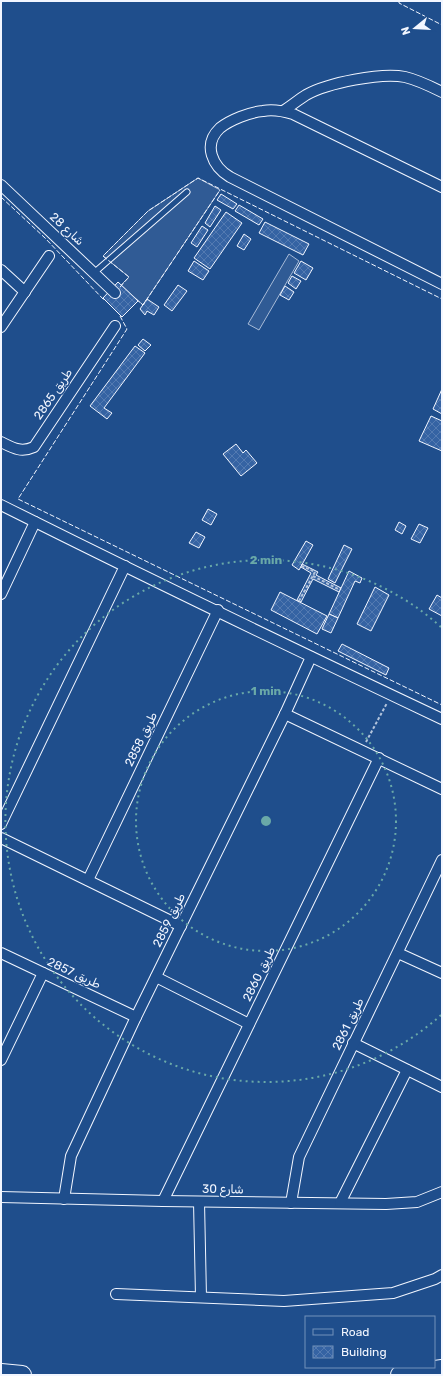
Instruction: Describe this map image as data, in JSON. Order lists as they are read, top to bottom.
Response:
{
  "streets": {
    "street": [
      "شارع 28",
      "طريق 2865",
      "طريق 2858",
      "طريق 2859",
      "طريق 2857",
      "طريق 2860",
      "طريق 2861",
      "شارع 30"
    ]
  },
  "crossings": [
    ["طريق 2859", "طريق 2857"],
    ["طريق 2859", "شارع 30"],
    ["طريق 2860", "شارع 30"],
    ["طريق 2861", "شارع 30"]
  ],
  "legend": ["Road", "Building"],
  "north": "left",
  "rings": ["2 min", "1 min"]
}
